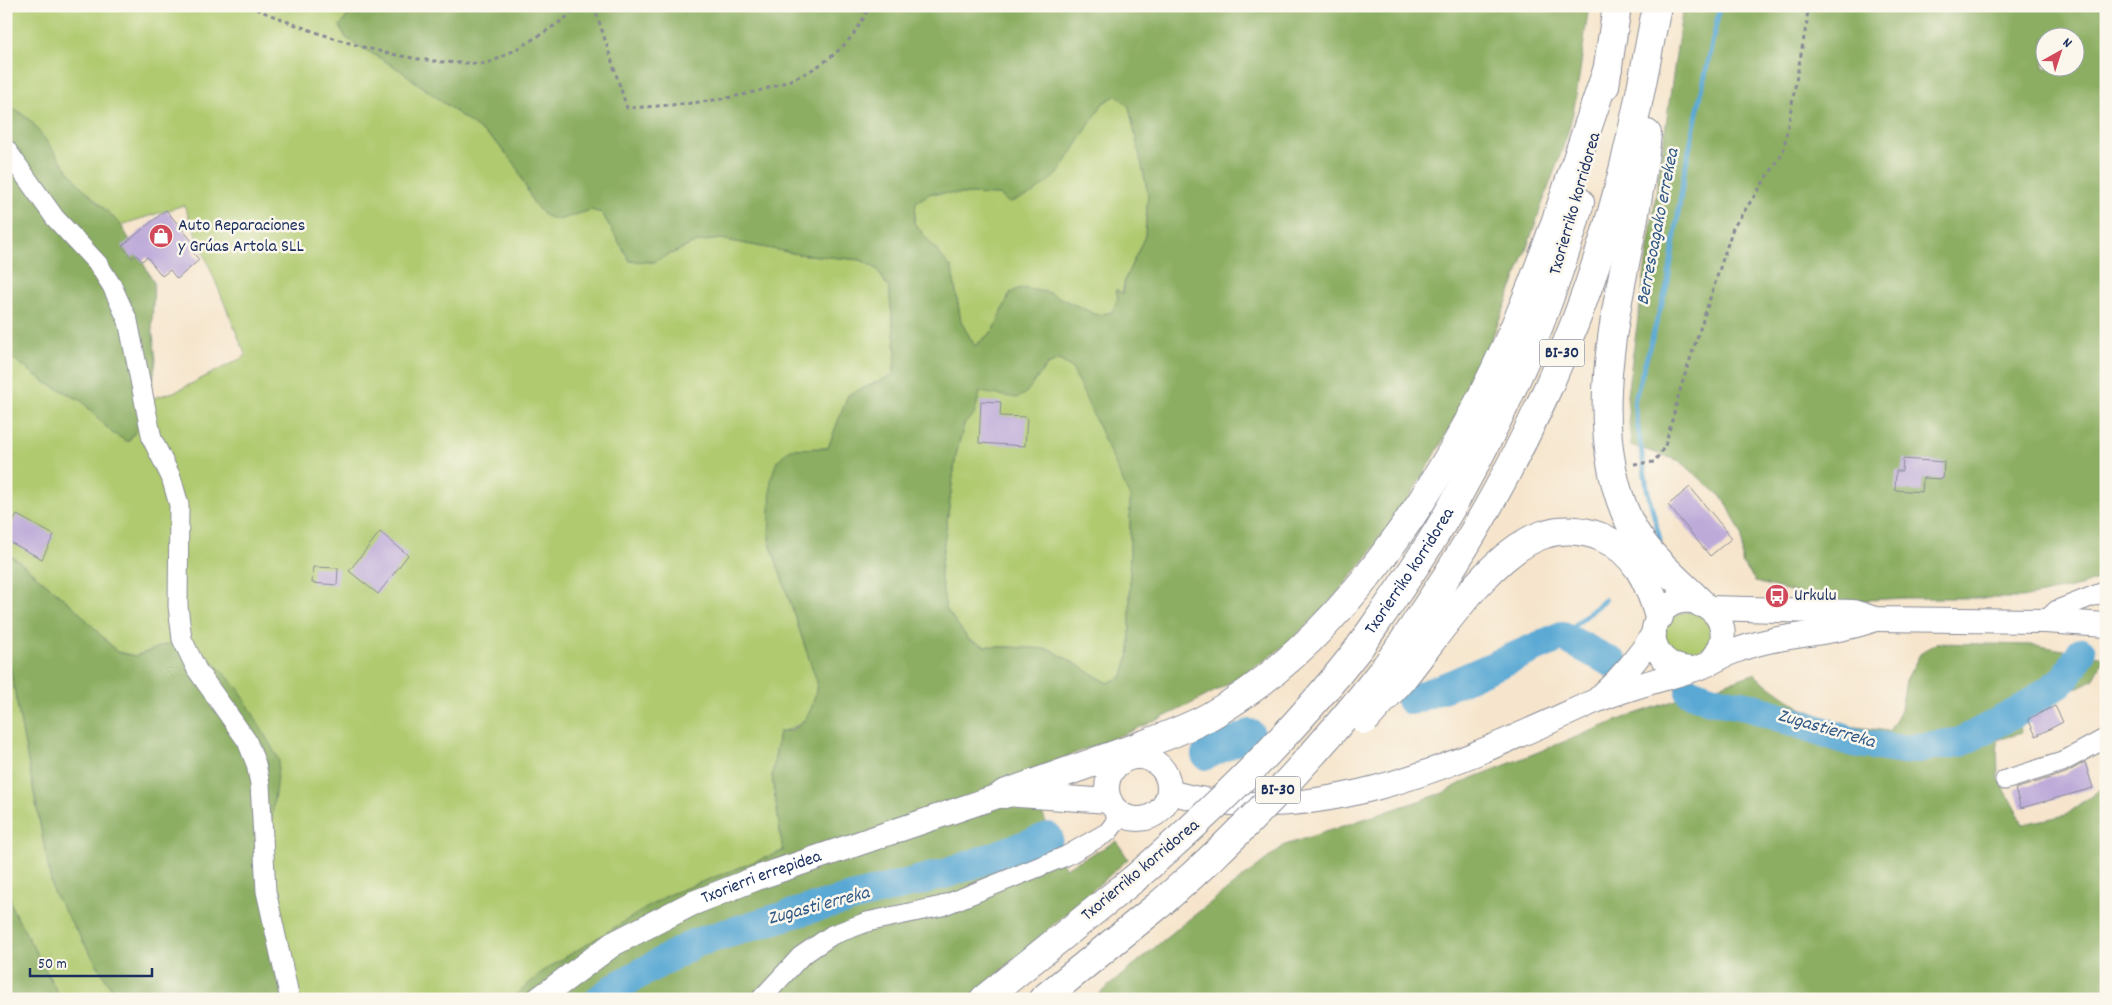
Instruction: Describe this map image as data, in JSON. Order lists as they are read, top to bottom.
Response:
{
  "streets": {
    "highway": ["Txorierriko korridorea", "BI-30"],
    "main road": ["Txorierri errepidea"]
  },
  "water": ["Berresoagako errekea", "Zugastierreka", "Zugasti erreka"],
  "places": {
    "shop": ["Auto Reparaciones y Grúas Artola SLL"],
    "bus stop": ["Urkulu"]
  },
  "scale_bar": "50 m",
  "north": "top right"
}
